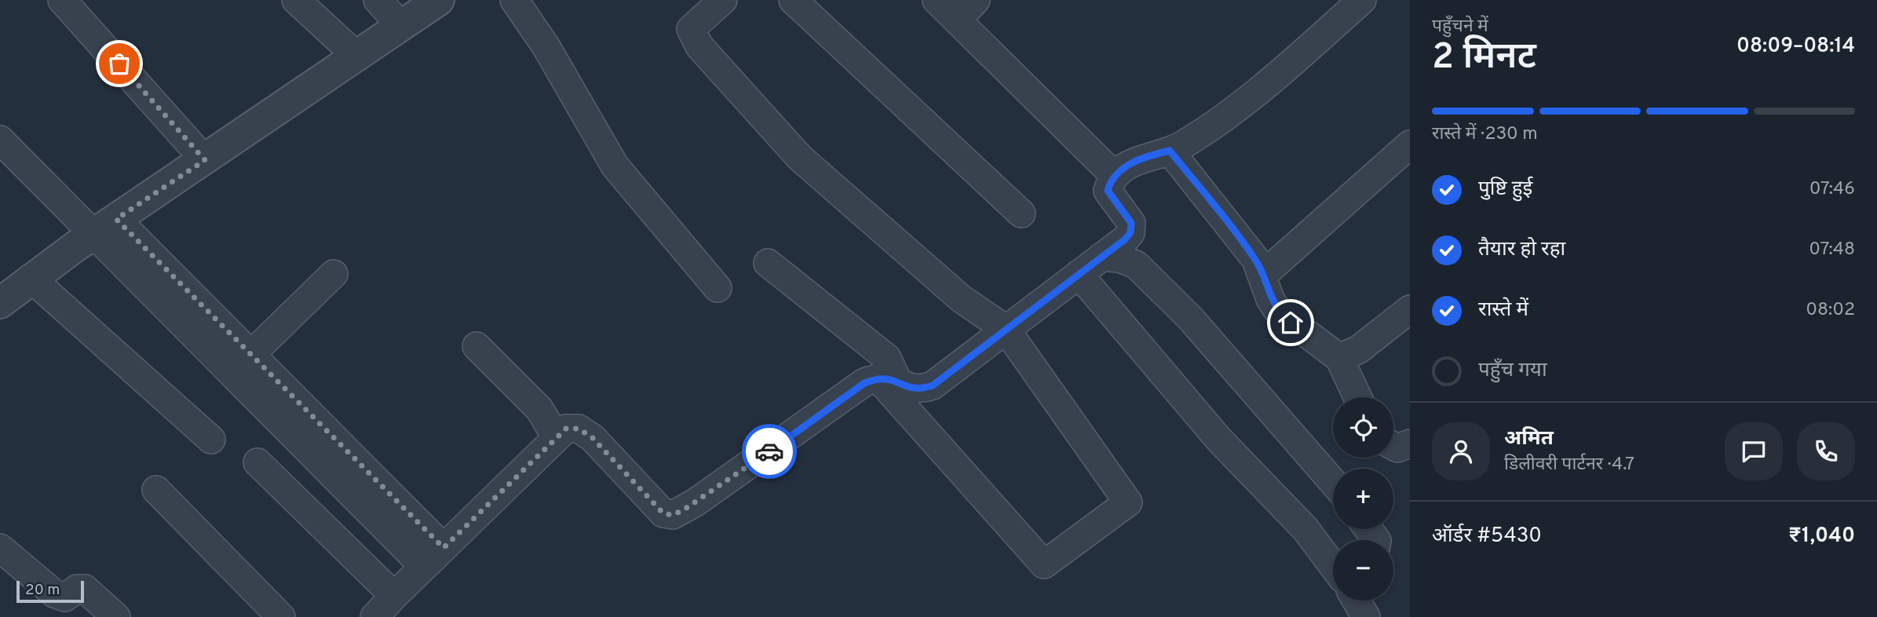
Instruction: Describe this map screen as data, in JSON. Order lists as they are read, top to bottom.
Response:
{
  "scale_bar": "20 m",
  "page": {
    "heading": ["2 मिनट", "पहुँचने में", "08:09–08:14"],
    "panel": [
      "अमित",
      "डिलीवरी पार्टनर · 4.7",
      "ऑर्डर #5430",
      "₹1,040"
    ],
    "bar": "रास्ते में · 230 m",
    "list": [
      ["पुष्टि हुई", "07:46"],
      ["तैयार हो रहा", "07:48"],
      ["रास्ते में", "08:02"],
      "पहुँच गया"
    ],
    "map_buttons": ["+", "−"],
    "scale": "20 m"
  }
}
